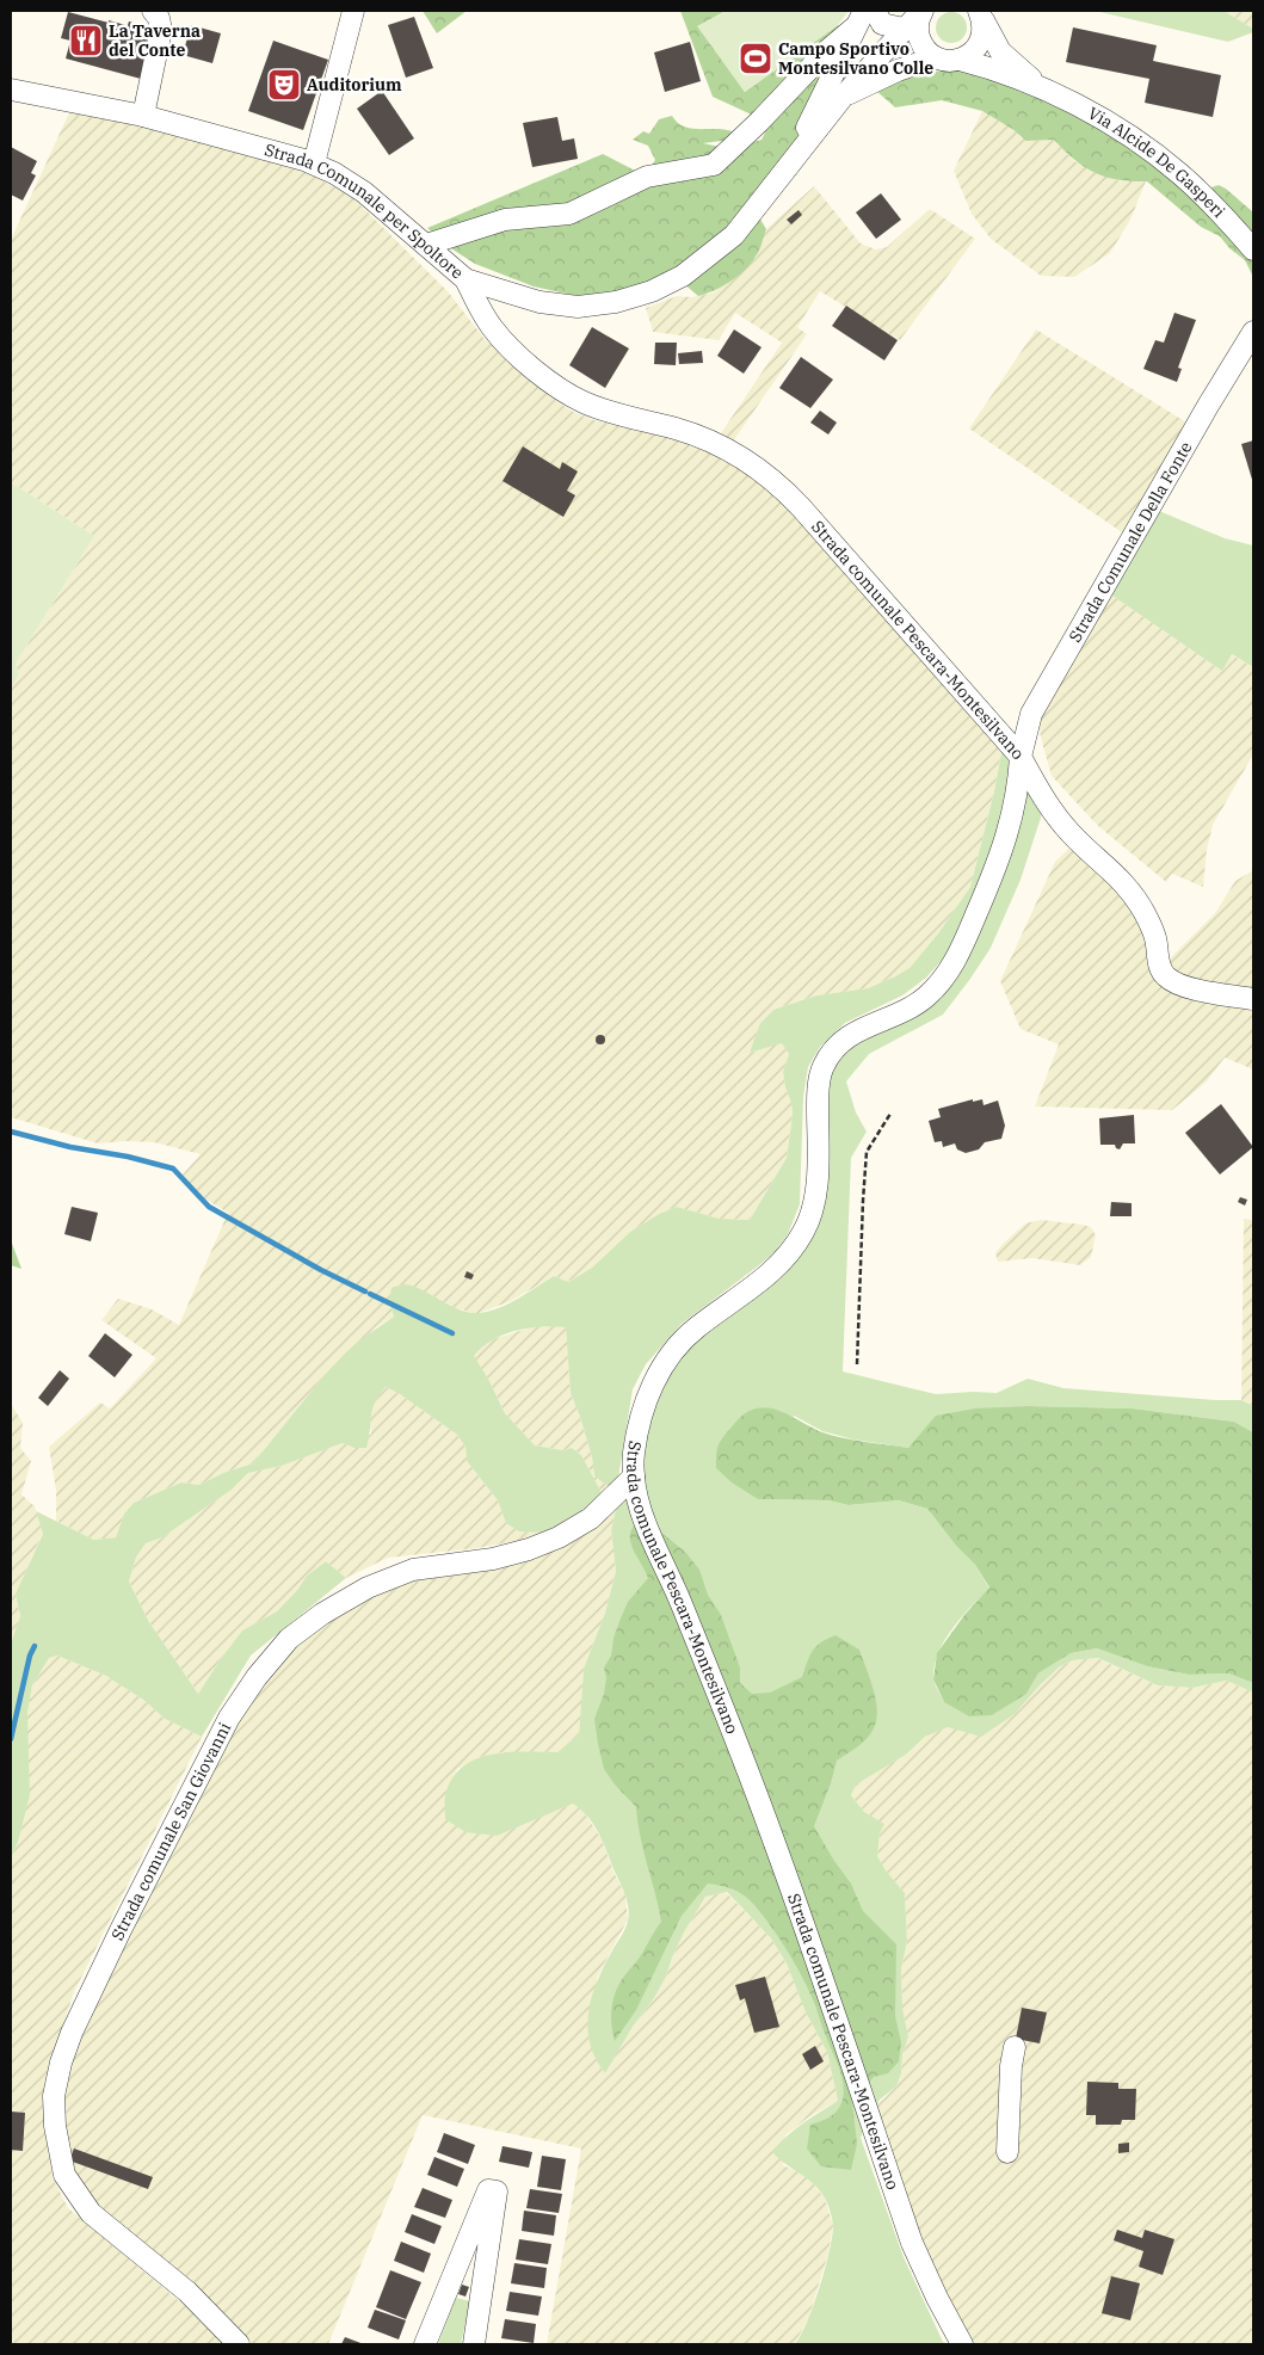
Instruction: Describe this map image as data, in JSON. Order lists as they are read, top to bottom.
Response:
{
  "streets": {
    "street": [
      "Via Alcide De Gasperi",
      "Strada Comunale per Spoltore",
      "Strada Comunale Della Fonte",
      "Strada comunale Pescara-Montesilvano",
      "Strada comunale San Giovanni"
    ]
  },
  "crossings": [
    ["Via Alcide De Gasperi", "Strada Comunale per Spoltore"],
    ["Strada Comunale per Spoltore", "Strada comunale Pescara-Montesilvano"],
    ["Strada Comunale Della Fonte", "Strada comunale Pescara-Montesilvano"],
    ["Strada comunale Pescara-Montesilvano", "Strada comunale San Giovanni"]
  ],
  "places": {
    "restaurant": ["La Taverna del Conte"],
    "sports": ["Campo Sportivo Montesilvano Colle"],
    "theatre": ["Auditorium"]
  }
}
